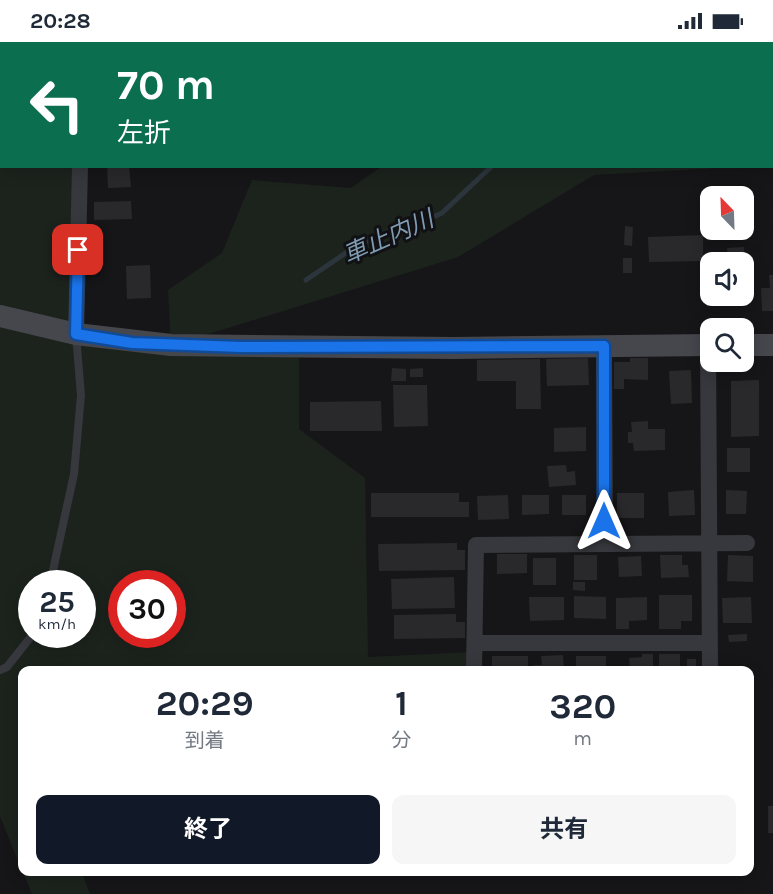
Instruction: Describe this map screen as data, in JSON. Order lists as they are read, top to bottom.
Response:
{
  "water": ["車止内川"],
  "north": "top left",
  "page": {
    "status": "20:28",
    "turn": ["70 m", "左折"],
    "speed": "25 km/h",
    "limit": "30",
    "eta": [
      "20:29",
      "到着",
      "1",
      "分",
      "320",
      "m"
    ],
    "buttons": ["終了", "共有"]
  }
}
